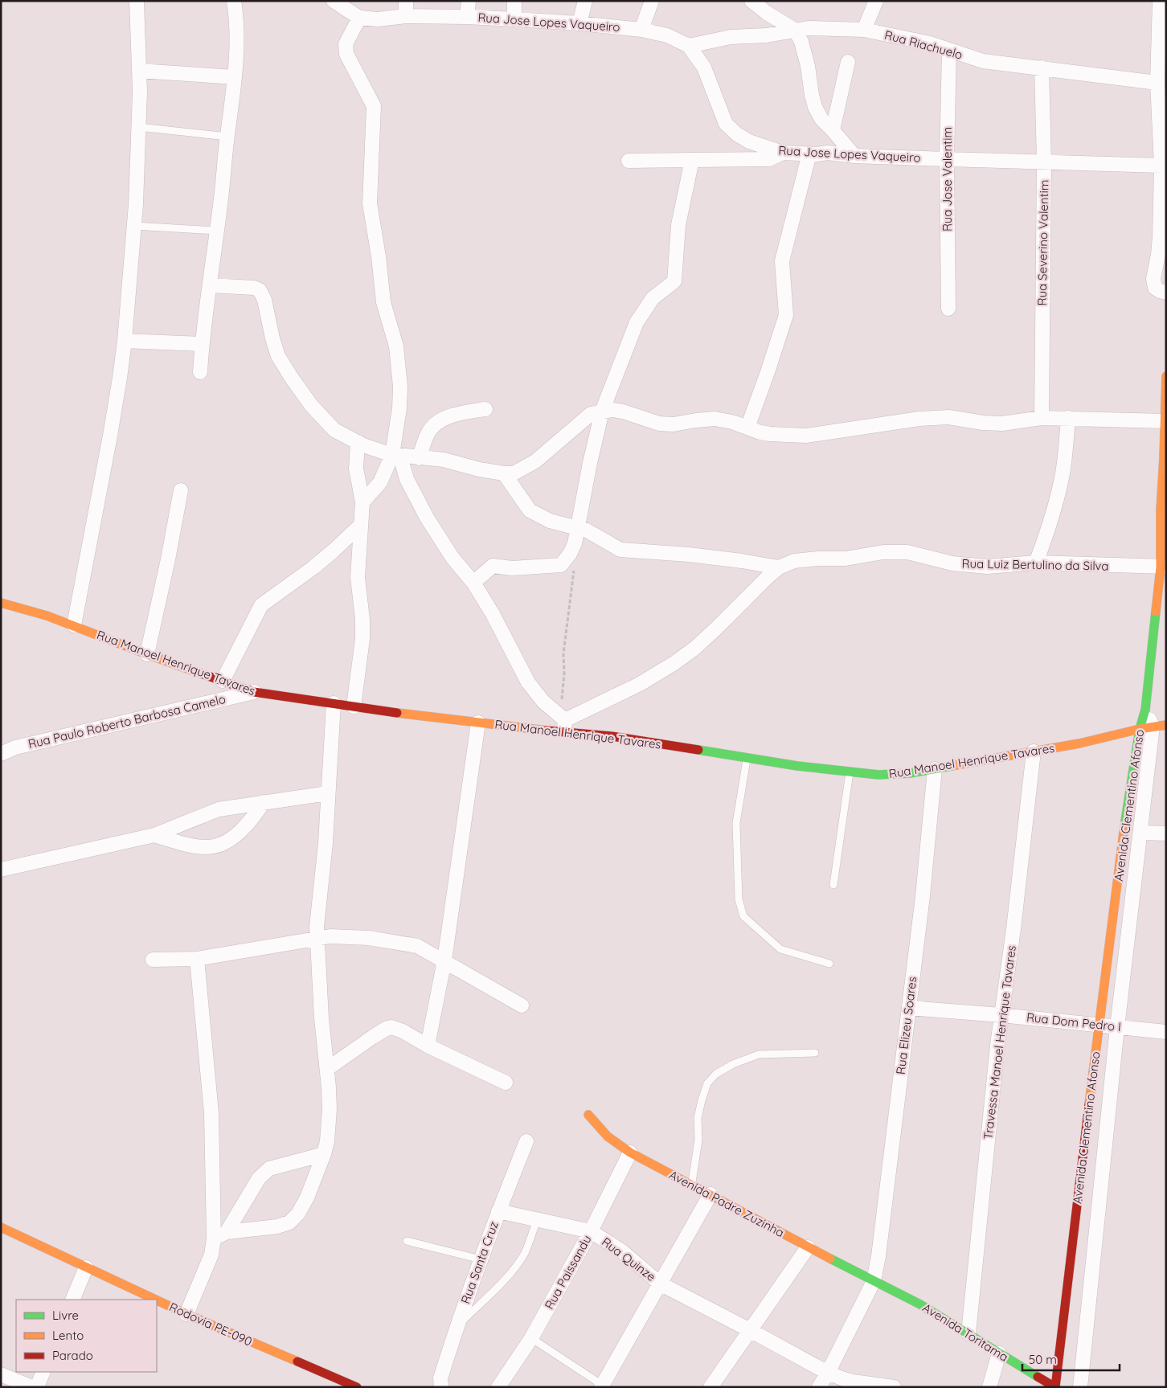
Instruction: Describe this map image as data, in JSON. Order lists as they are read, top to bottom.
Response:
{
  "streets": {
    "street": [
      "Rua Jose Lopes Vaqueiro",
      "Rua Riachuelo",
      "Rua Jose Valentim",
      "Rua Severino Valentim",
      "Rua Luiz Bertulino da Silva",
      "Rua Manoel Henrique Tavares",
      "Rua Paulo Roberto Barbosa Camelo",
      "Avenida Clementino Afonso",
      "Rua Dom Pedro I",
      "Rua Elizeu Soares",
      "Travessa Manoel Henrique Tavares",
      "Avenida Padre Zuzinha",
      "Rua Quinze",
      "Rua Santa Cruz",
      "Rua Paissandu",
      "Rodovia PE-090",
      "Avenida Toritama"
    ]
  },
  "crossings": [
    ["Rua Jose Lopes Vaqueiro", "Rua Riachuelo"],
    ["Rua Jose Lopes Vaqueiro", "Rua Jose Valentim"],
    ["Rua Jose Lopes Vaqueiro", "Rua Severino Valentim"],
    ["Rua Riachuelo", "Rua Jose Valentim"],
    ["Rua Riachuelo", "Rua Severino Valentim"],
    ["Rua Manoel Henrique Tavares", "Rua Paulo Roberto Barbosa Camelo"],
    ["Rua Manoel Henrique Tavares", "Avenida Clementino Afonso"],
    ["Rua Manoel Henrique Tavares", "Rua Elizeu Soares"],
    ["Rua Manoel Henrique Tavares", "Travessa Manoel Henrique Tavares"],
    ["Avenida Clementino Afonso", "Rua Dom Pedro I"],
    ["Avenida Clementino Afonso", "Avenida Toritama"],
    ["Rua Dom Pedro I", "Rua Elizeu Soares"],
    ["Rua Dom Pedro I", "Travessa Manoel Henrique Tavares"],
    ["Rua Elizeu Soares", "Avenida Padre Zuzinha"],
    ["Rua Elizeu Soares", "Avenida Toritama"],
    ["Travessa Manoel Henrique Tavares", "Avenida Toritama"],
    ["Avenida Padre Zuzinha", "Rua Paissandu"],
    ["Avenida Padre Zuzinha", "Avenida Toritama"],
    ["Rua Quinze", "Rua Santa Cruz"],
    ["Rua Quinze", "Rua Paissandu"]
  ],
  "legend": ["Livre", "Lento", "Parado"],
  "scale_bar": "50 m"
}
